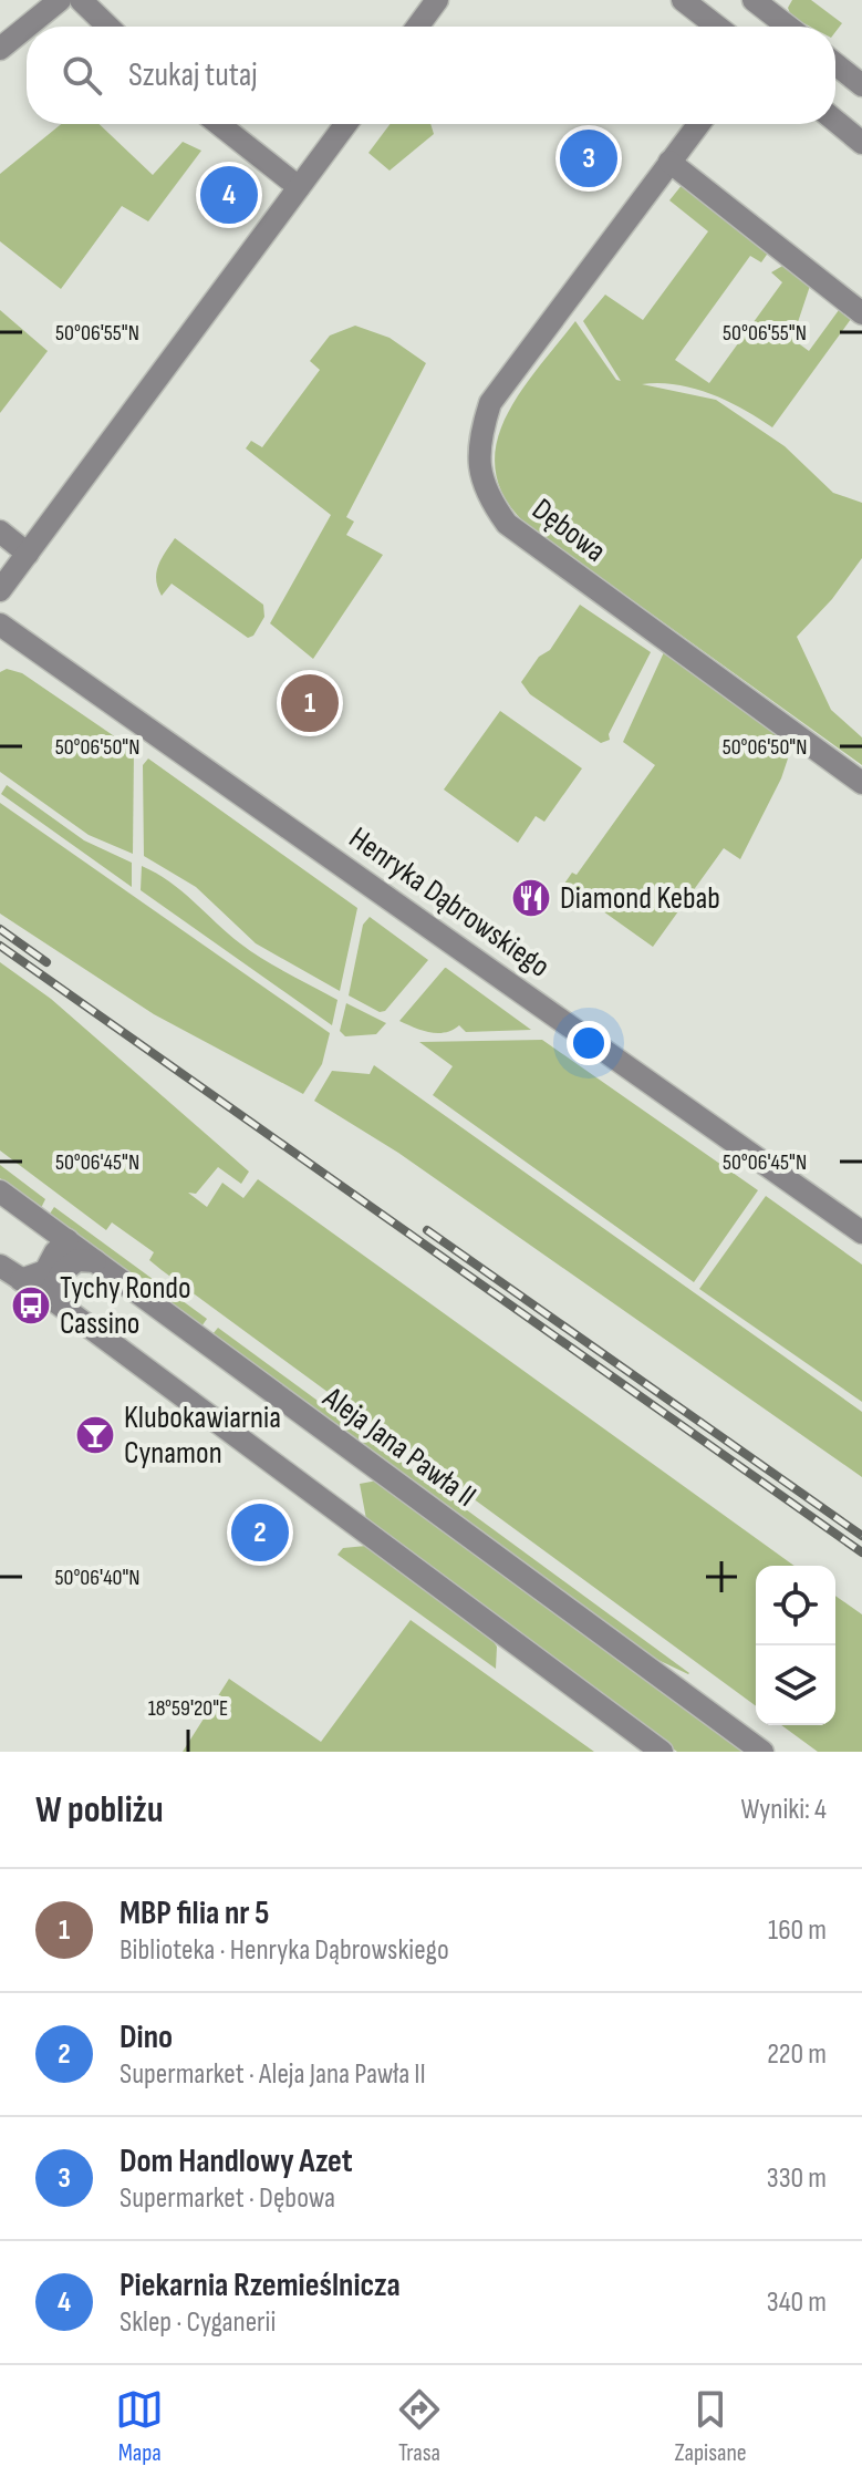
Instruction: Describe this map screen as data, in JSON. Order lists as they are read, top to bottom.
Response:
{
  "streets": {
    "street": ["Dębowa", "Henryka Dąbrowskiego", "Aleja Jana Pawła II"]
  },
  "places": {
    "restaurant": ["Diamond Kebab"],
    "bus stop": ["Tychy Rondo Cassino"],
    "bar": ["Klubokawiarnia Cynamon"]
  },
  "page": {
    "search": "Szukaj tutaj",
    "pins": [
      "3",
      "4",
      "1",
      "2"
    ],
    "heading": ["W pobliżu", "Wyniki: 4"],
    "list": [
      {
        "mark": "1",
        "name": "MBP filia nr 5",
        "note": "Biblioteka · Henryka Dąbrowskiego",
        "value": "160 m"
      },
      {
        "mark": "2",
        "name": "Dino",
        "note": "Supermarket · Aleja Jana Pawła II",
        "value": "220 m"
      },
      {
        "mark": "3",
        "name": "Dom Handlowy Azet",
        "note": "Supermarket · Dębowa",
        "value": "330 m"
      },
      {
        "mark": "4",
        "name": "Piekarnia Rzemieślnicza",
        "note": "Sklep · Cyganerii",
        "value": "340 m"
      }
    ],
    "nav": ["Mapa", "Trasa", "Zapisane"]
  },
  "coordinates": [
    "50°06'55\"N",
    "50°06'50\"N",
    "50°06'45\"N",
    "50°06'40\"N",
    "18°59'20\"E"
  ]
}
